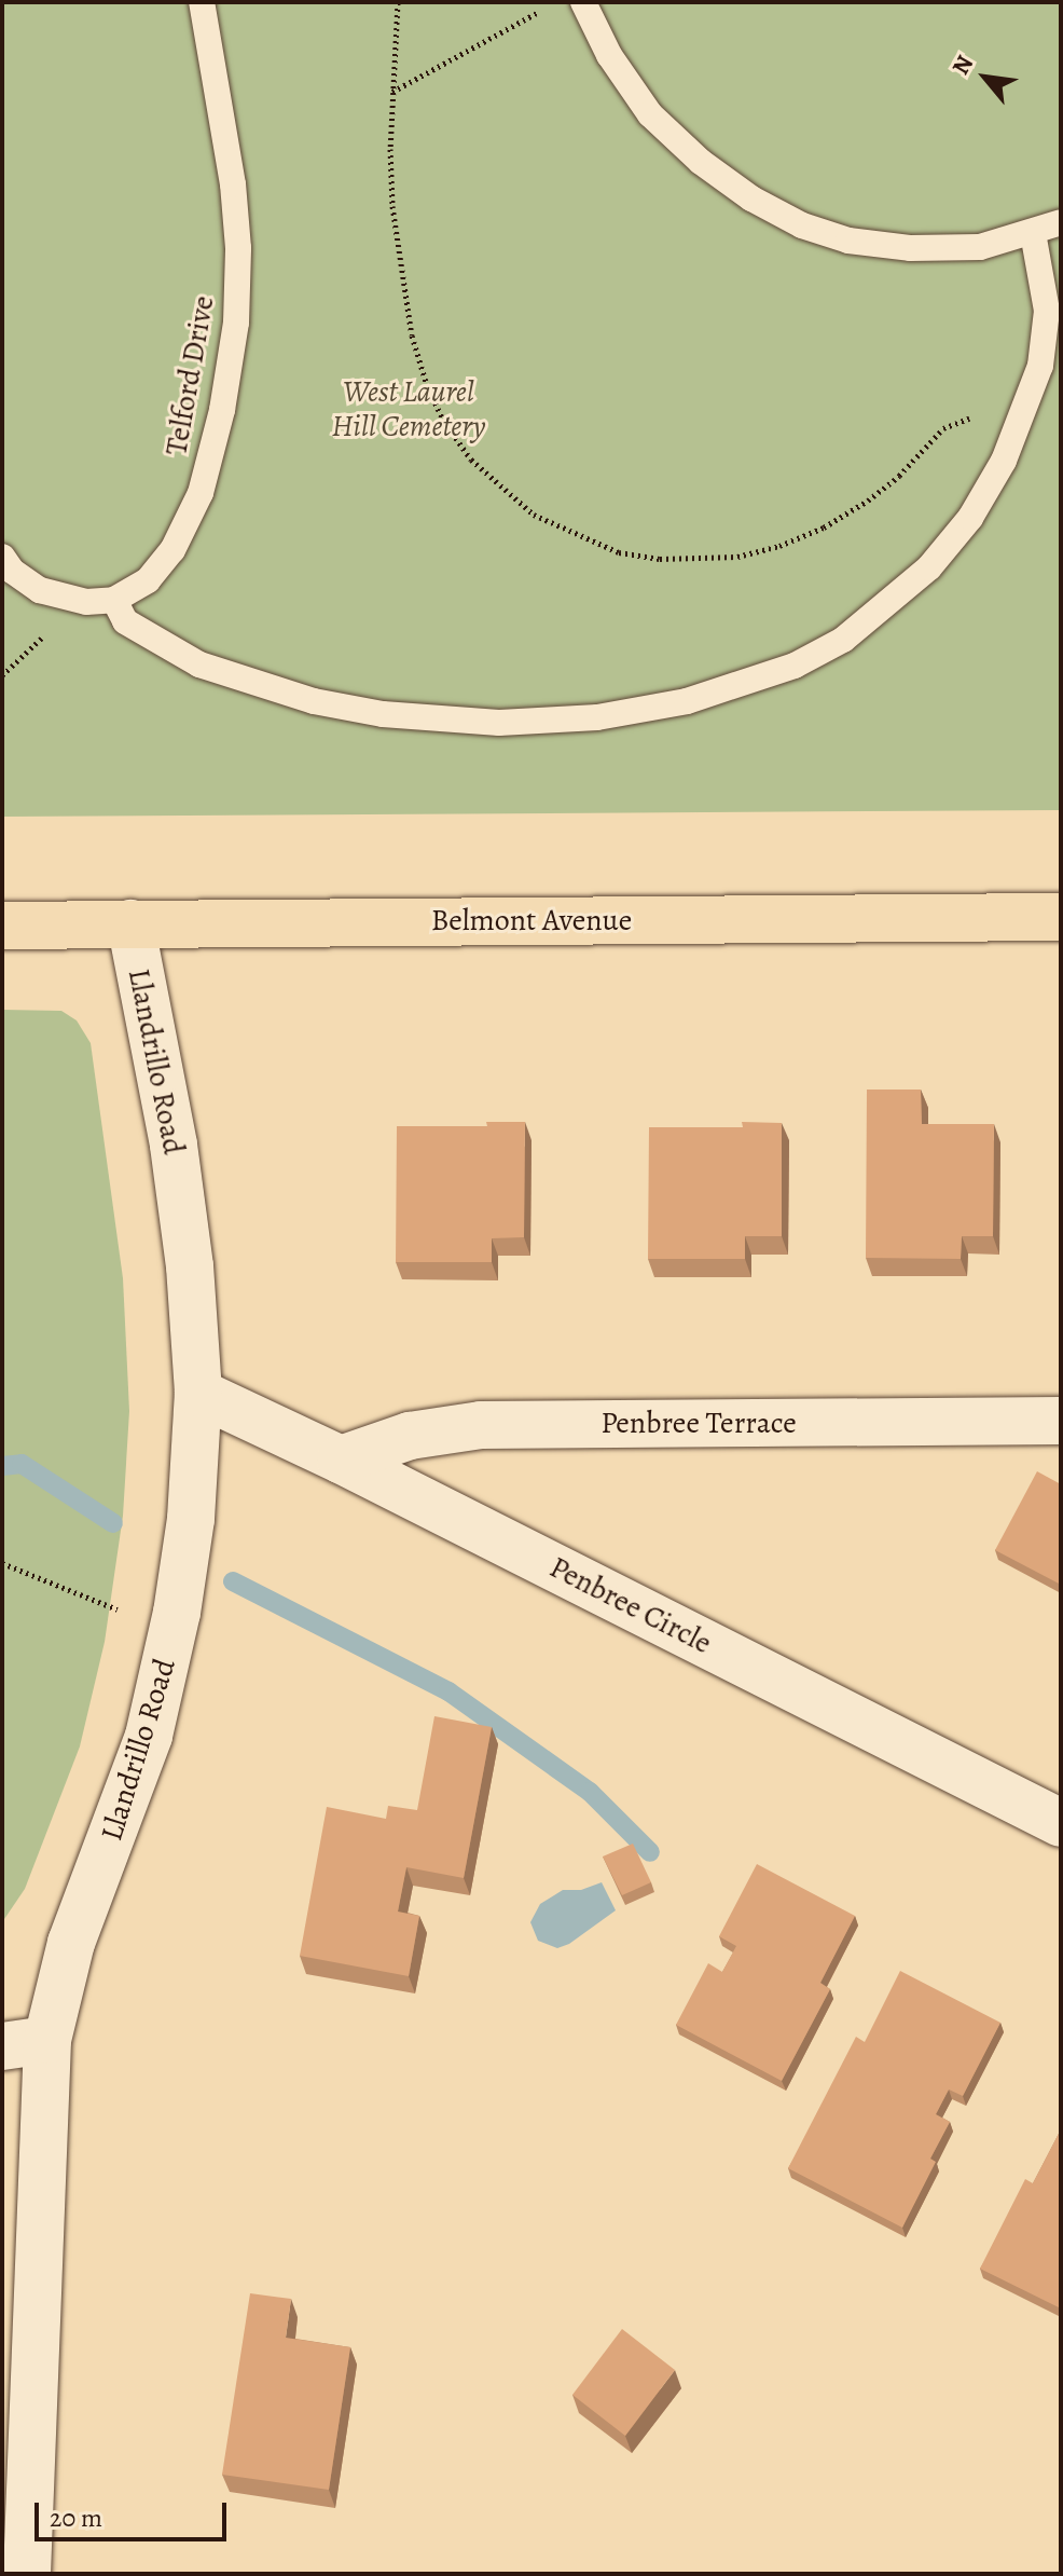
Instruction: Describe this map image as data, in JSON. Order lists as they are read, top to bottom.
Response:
{
  "streets": {
    "main road": ["Belmont Avenue"],
    "street": ["Llandrillo Road", "Penbree Terrace", "Penbree Circle"],
    "lane": ["Telford Drive"]
  },
  "crossings": [
    ["Belmont Avenue", "Llandrillo Road"],
    ["Llandrillo Road", "Penbree Circle"],
    ["Penbree Terrace", "Penbree Circle"]
  ],
  "parks": ["West Laurel Hill Cemetery"],
  "scale_bar": "20 m",
  "north": "top left"
}
